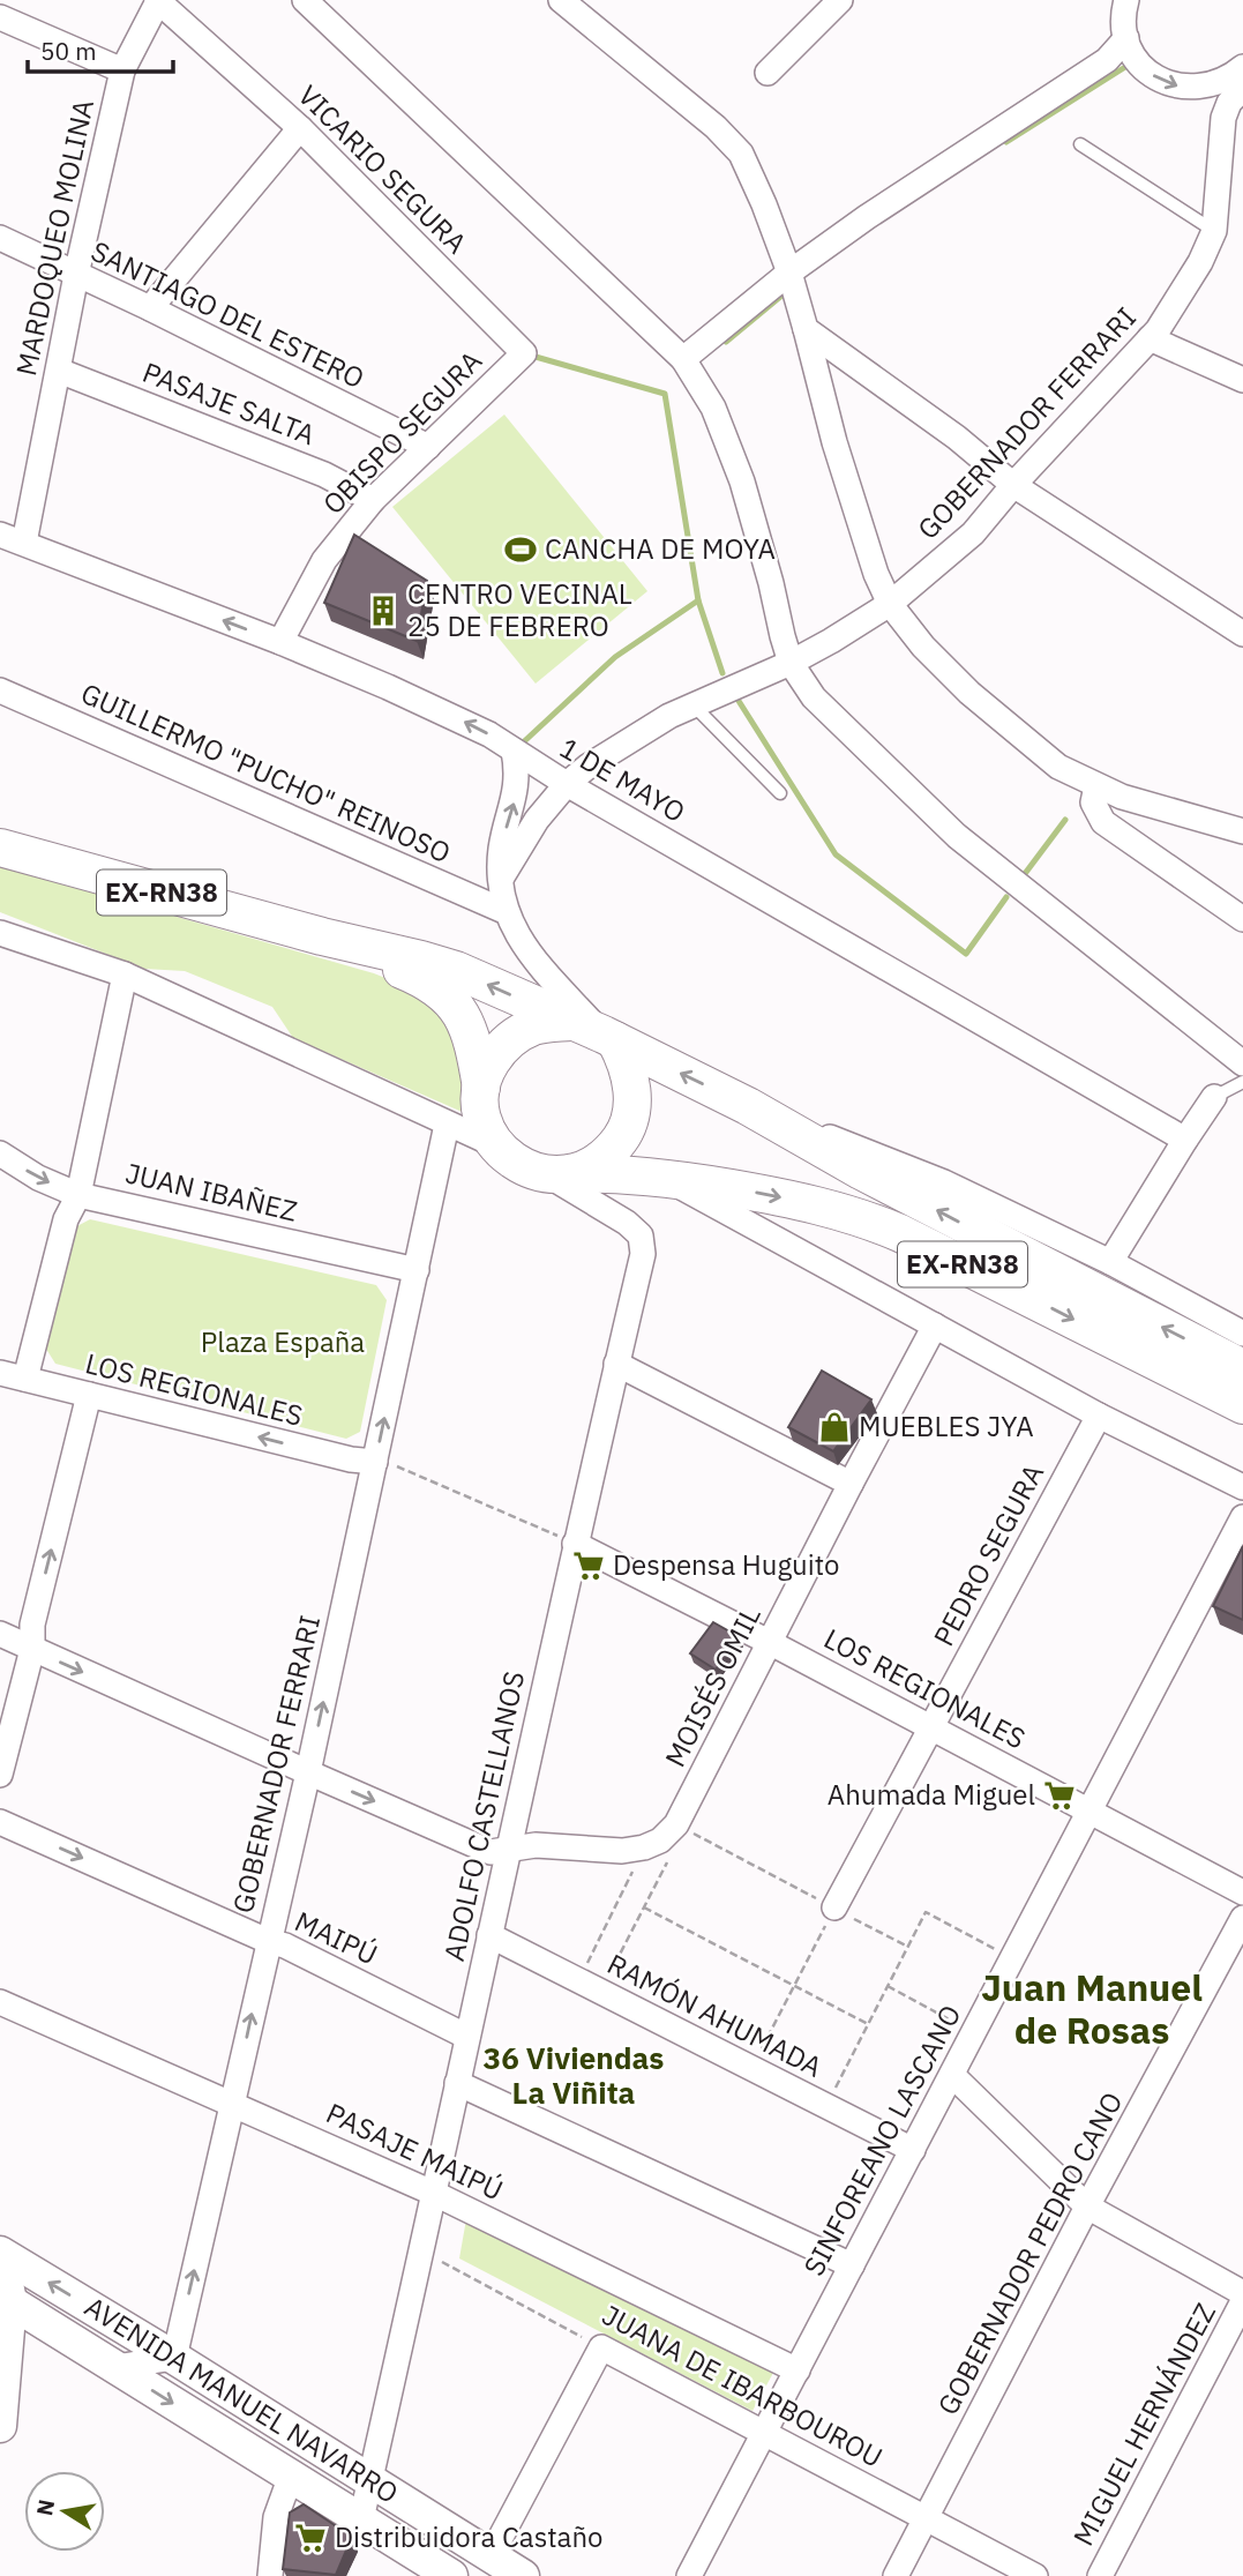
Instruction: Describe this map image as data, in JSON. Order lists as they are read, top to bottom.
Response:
{
  "streets": {
    "main road": ["EX-RN38", "AVENIDA MANUEL NAVARRO"],
    "street": [
      "VICARIO SEGURA",
      "MARDOQUEO MOLINA",
      "SANTIAGO DEL ESTERO",
      "PASAJE SALTA",
      "GOBERNADOR FERRARI",
      "OBISPO SEGURA",
      "GUILLERMO \"PUCHO\" REINOSO",
      "1 DE MAYO",
      "JUAN IBAÑEZ",
      "LOS REGIONALES",
      "PEDRO SEGURA",
      "MOISÉS OMIL",
      "ADOLFO CASTELLANOS",
      "MAIPÚ",
      "RAMÓN AHUMADA",
      "SINFOREANO LASCANO",
      "PASAJE MAIPÚ",
      "GOBERNADOR PEDRO CANO",
      "JUANA DE IBARBOUROU",
      "MIGUEL HERNÁNDEZ"
    ]
  },
  "crossings": [
    ["VICARIO SEGURA", "MARDOQUEO MOLINA"],
    ["VICARIO SEGURA", "OBISPO SEGURA"],
    ["MARDOQUEO MOLINA", "SANTIAGO DEL ESTERO"],
    ["MARDOQUEO MOLINA", "PASAJE SALTA"],
    ["MARDOQUEO MOLINA", "1 DE MAYO"],
    ["SANTIAGO DEL ESTERO", "OBISPO SEGURA"],
    ["PASAJE SALTA", "OBISPO SEGURA"],
    ["GOBERNADOR FERRARI", "1 DE MAYO"],
    ["GOBERNADOR FERRARI", "JUAN IBAÑEZ"],
    ["GOBERNADOR FERRARI", "LOS REGIONALES"],
    ["GOBERNADOR FERRARI", "MAIPÚ"],
    ["GOBERNADOR FERRARI", "PASAJE MAIPÚ"],
    ["GOBERNADOR FERRARI", "AVENIDA MANUEL NAVARRO"],
    ["OBISPO SEGURA", "1 DE MAYO"],
    ["EX-RN38", "ADOLFO CASTELLANOS"],
    ["LOS REGIONALES", "PEDRO SEGURA"],
    ["LOS REGIONALES", "MOISÉS OMIL"],
    ["LOS REGIONALES", "ADOLFO CASTELLANOS"],
    ["LOS REGIONALES", "SINFOREANO LASCANO"],
    ["ADOLFO CASTELLANOS", "MAIPÚ"],
    ["ADOLFO CASTELLANOS", "RAMÓN AHUMADA"],
    ["ADOLFO CASTELLANOS", "PASAJE MAIPÚ"],
    ["ADOLFO CASTELLANOS", "JUANA DE IBARBOUROU"],
    ["ADOLFO CASTELLANOS", "AVENIDA MANUEL NAVARRO"],
    ["RAMÓN AHUMADA", "SINFOREANO LASCANO"],
    ["SINFOREANO LASCANO", "PASAJE MAIPÚ"],
    ["SINFOREANO LASCANO", "JUANA DE IBARBOUROU"],
    ["GOBERNADOR PEDRO CANO", "JUANA DE IBARBOUROU"]
  ],
  "one_way": ["GOBERNADOR FERRARI", "1 DE MAYO"],
  "districts": ["Juan Manuel de Rosas", "36 Viviendas La Viñita"],
  "parks": ["Plaza España"],
  "places": {
    "sports": ["CANCHA DE MOYA"],
    "building": ["CENTRO VECINAL 25 DE FEBRERO"],
    "shop": ["MUEBLES JYA"],
    "supermarket": ["Despensa Huguito", "Ahumada Miguel", "Distribuidora Castaño"]
  },
  "scale_bar": "50 m",
  "north": "left"
}
